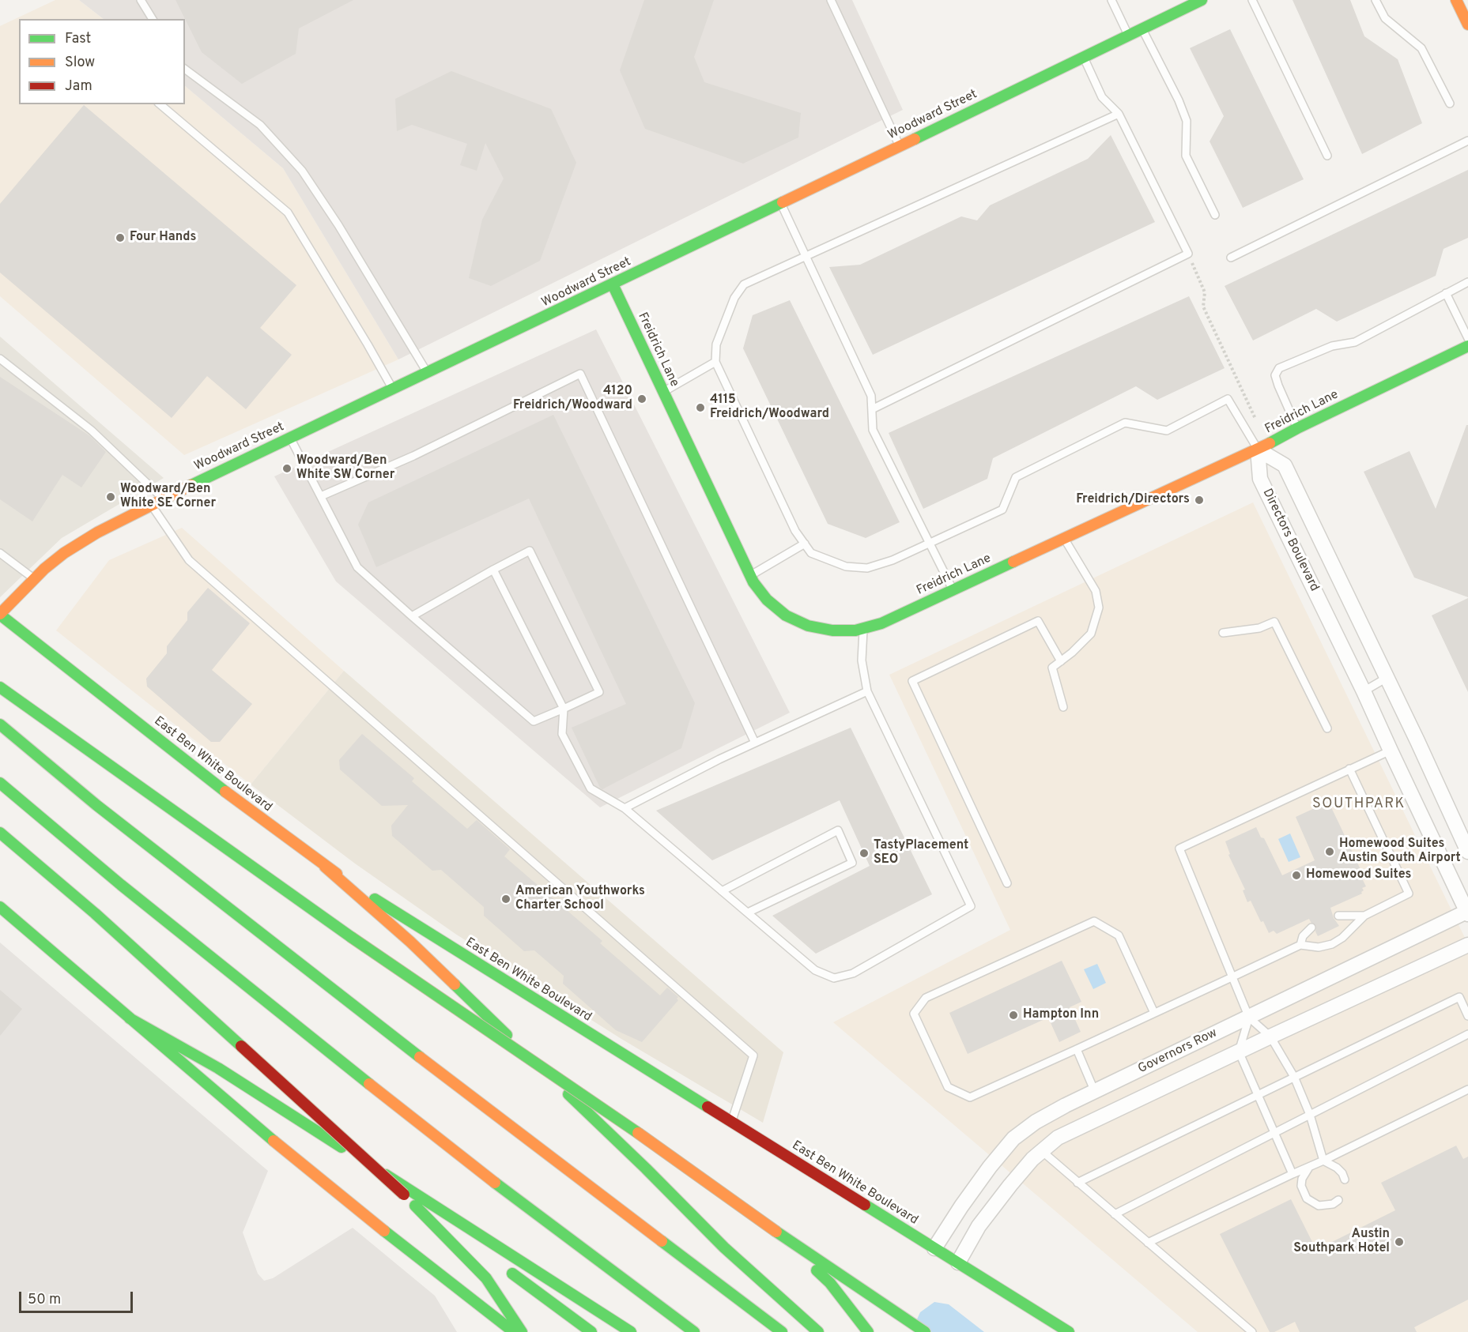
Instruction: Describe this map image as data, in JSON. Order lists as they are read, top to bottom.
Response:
{
  "streets": {
    "main road": ["Woodward Street", "Freidrich Lane", "East Ben White Boulevard"],
    "street": ["Directors Boulevard", "Governors Row"]
  },
  "crossings": [
    ["Woodward Street", "Freidrich Lane"],
    ["Woodward Street", "East Ben White Boulevard"],
    ["Freidrich Lane", "Directors Boulevard"],
    ["Directors Boulevard", "Governors Row"],
    ["East Ben White Boulevard", "Governors Row"]
  ],
  "districts": ["SOUTHPARK"],
  "places": [
    "Four Hands",
    "4120 Freidrich/Woodward",
    "4115 Freidrich/Woodward",
    "Woodward/Ben White SW Corner",
    "Woodward/Ben White SE Corner",
    "Freidrich/Directors",
    "Homewood Suites Austin South Airport",
    "TastyPlacement SEO",
    "Homewood Suites",
    "American Youthworks Charter School",
    "Hampton Inn",
    "Austin Southpark Hotel"
  ],
  "legend": ["Fast", "Slow", "Jam"],
  "scale_bar": "50 m"
}
